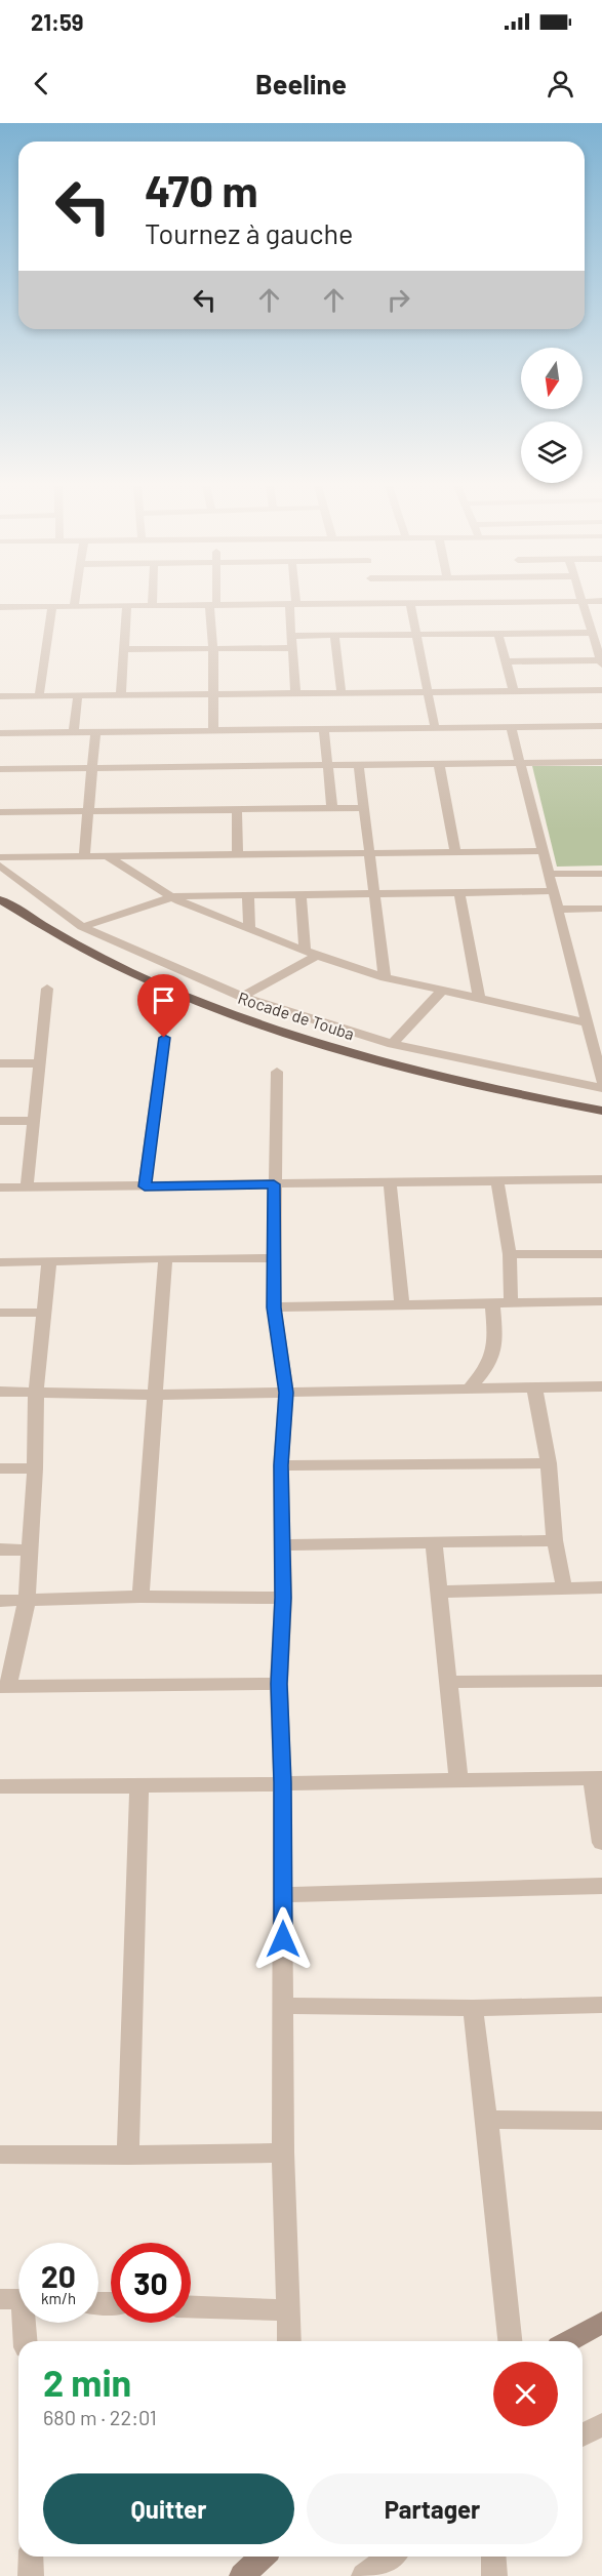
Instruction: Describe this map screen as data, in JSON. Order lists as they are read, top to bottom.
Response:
{
  "streets": {
    "main road": ["Rocade de Touba"]
  },
  "north": "bottom",
  "page": {
    "status": "21:59",
    "header": "Beeline",
    "turn": ["470 m", "Tournez à gauche"],
    "speed": "20 km/h",
    "limit": "30",
    "heading": ["2 min", "680 m · 22:01"],
    "buttons": ["Quitter", "Partager"]
  }
}
